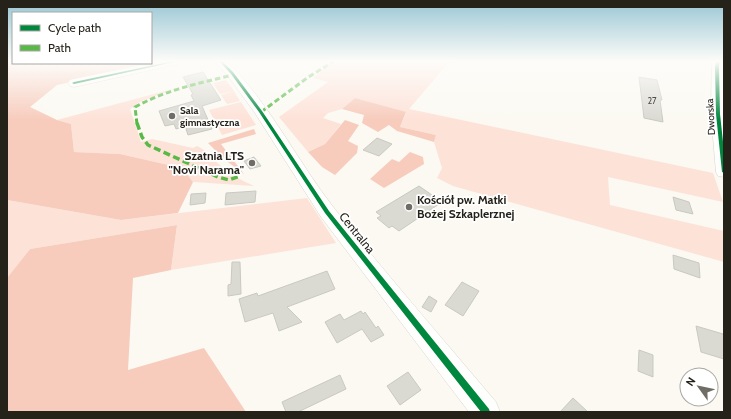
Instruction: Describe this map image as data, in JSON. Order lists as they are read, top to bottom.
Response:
{
  "streets": {
    "street": ["Dworska", "Centralna"]
  },
  "places": ["Sala gimnastyczna", "Szatnia LTS \"Novi Narama\"", "Kościół pw. Matki Bożej Szkaplerznej"],
  "house_numbers": ["27"],
  "legend": ["Cycle path", "Path"],
  "north": "top left"
}
